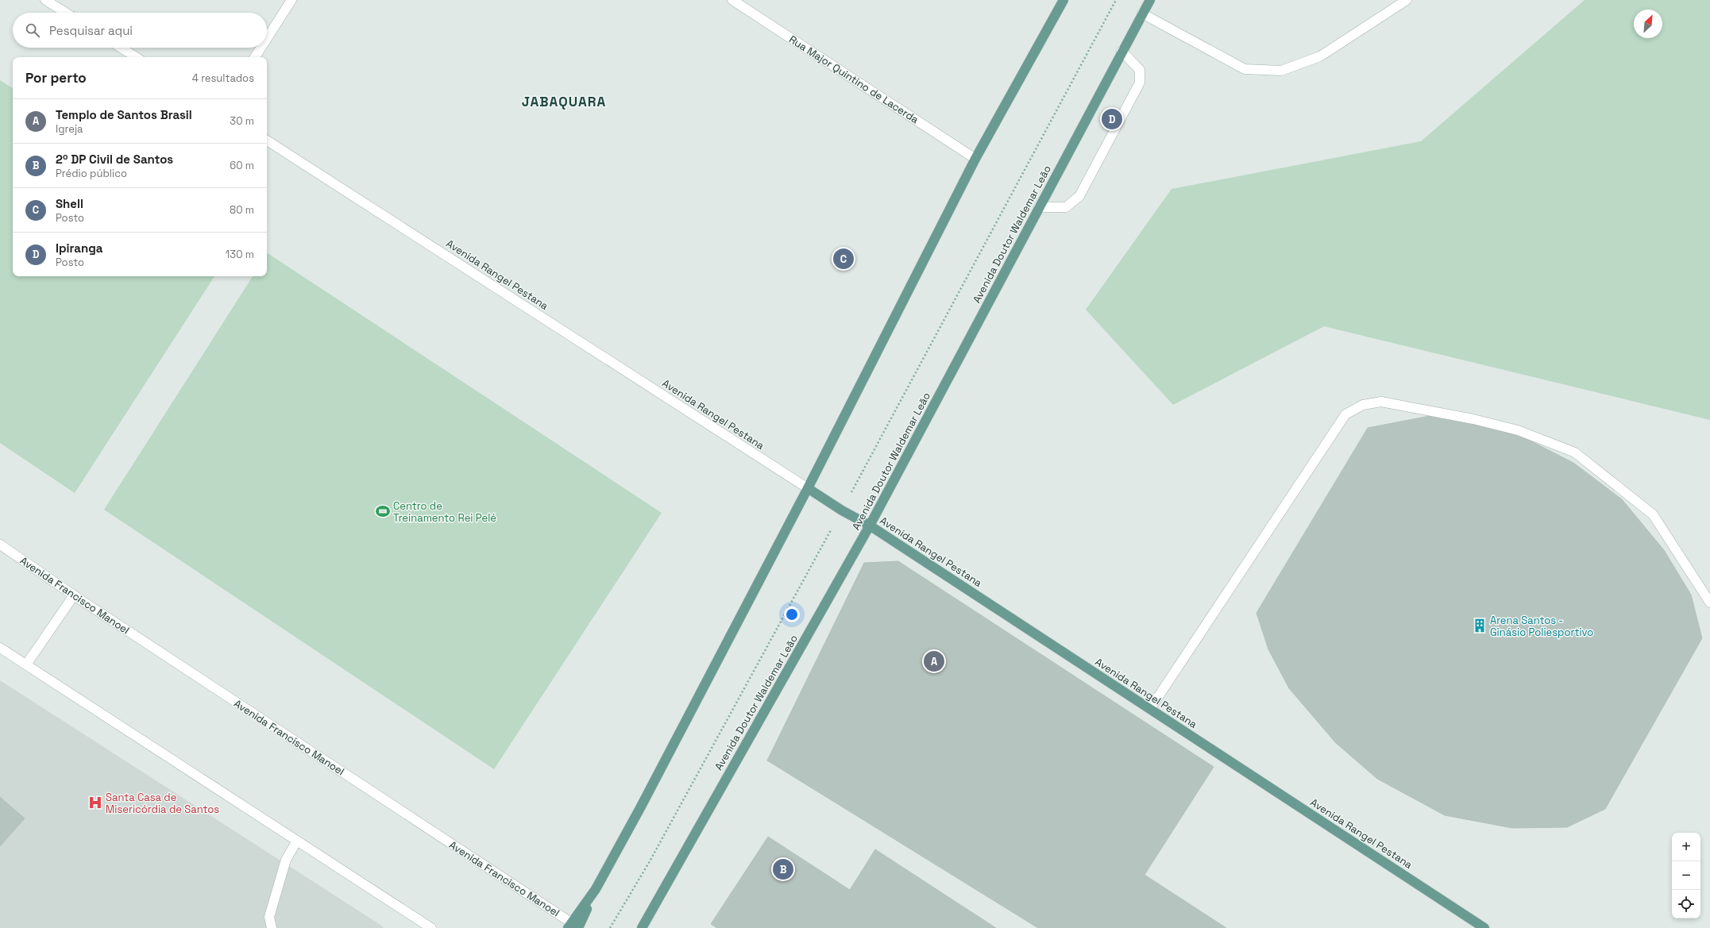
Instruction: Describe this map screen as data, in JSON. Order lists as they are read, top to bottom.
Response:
{
  "streets": {
    "main road": ["Avenida Doutor Waldemar Leão", "Avenida Rangel Pestana"],
    "street": ["Rua Major Quintino de Lacerda", "Avenida Francisco Manoel"]
  },
  "crossings": [
    ["Avenida Doutor Waldemar Leão", "Avenida Rangel Pestana"]
  ],
  "districts": ["JABAQUARA"],
  "places": {
    "sports": ["Centro de Treinamento Rei Pelé"],
    "building": ["Arena Santos - Ginásio Poliesportivo"],
    "hospital": ["Santa Casa de Misericórdia de Santos"]
  },
  "north": "top right",
  "page": {
    "search": "Pesquisar aqui",
    "heading": ["Por perto", "4 resultados"],
    "list": [
      {
        "mark": "A",
        "name": "Templo de Santos Brasil",
        "note": "Igreja",
        "value": "30 m"
      },
      {
        "mark": "B",
        "name": "2º DP Civil de Santos",
        "note": "Prédio público",
        "value": "60 m"
      },
      {
        "mark": "C",
        "name": "Shell",
        "note": "Posto",
        "value": "80 m"
      },
      {
        "mark": "D",
        "name": "Ipiranga",
        "note": "Posto",
        "value": "130 m"
      }
    ],
    "pins": [
      "D",
      "C",
      "A",
      "B"
    ],
    "map_buttons": ["+", "−"]
  }
}
